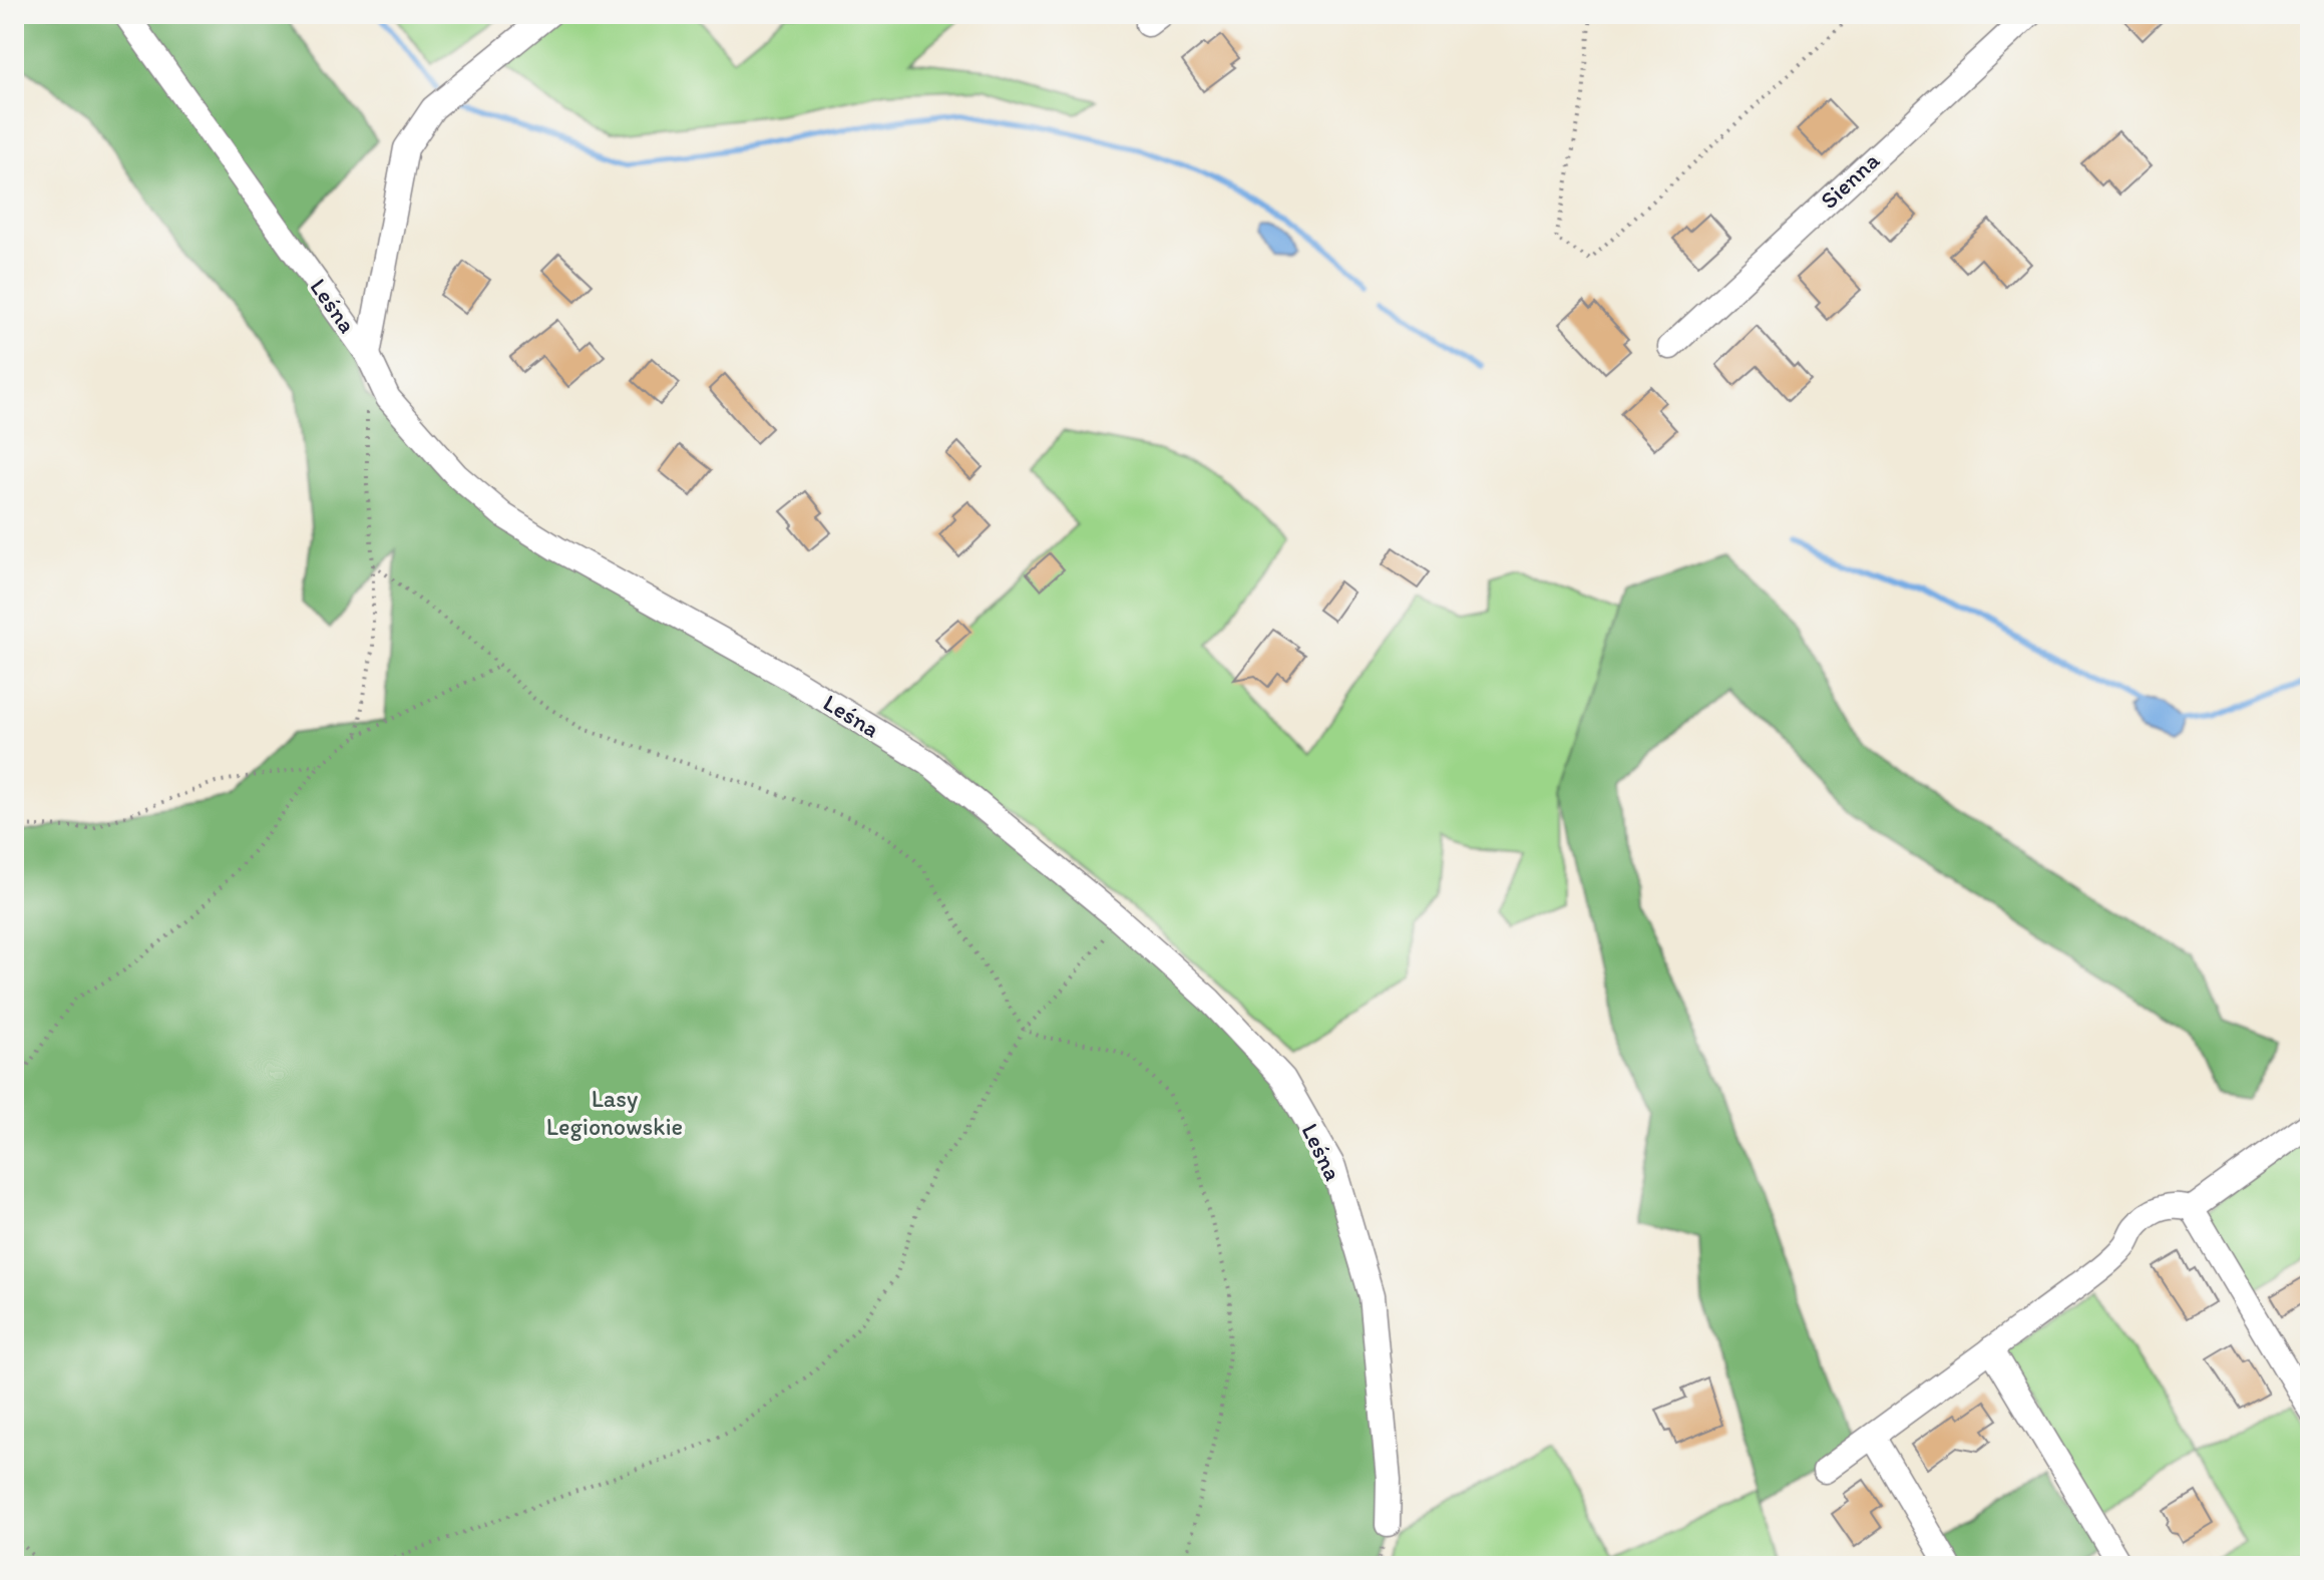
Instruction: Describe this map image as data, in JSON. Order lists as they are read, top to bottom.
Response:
{
  "streets": {
    "street": ["Sienna", "Leśna"]
  },
  "parks": ["Lasy Legionowskie"]
}
